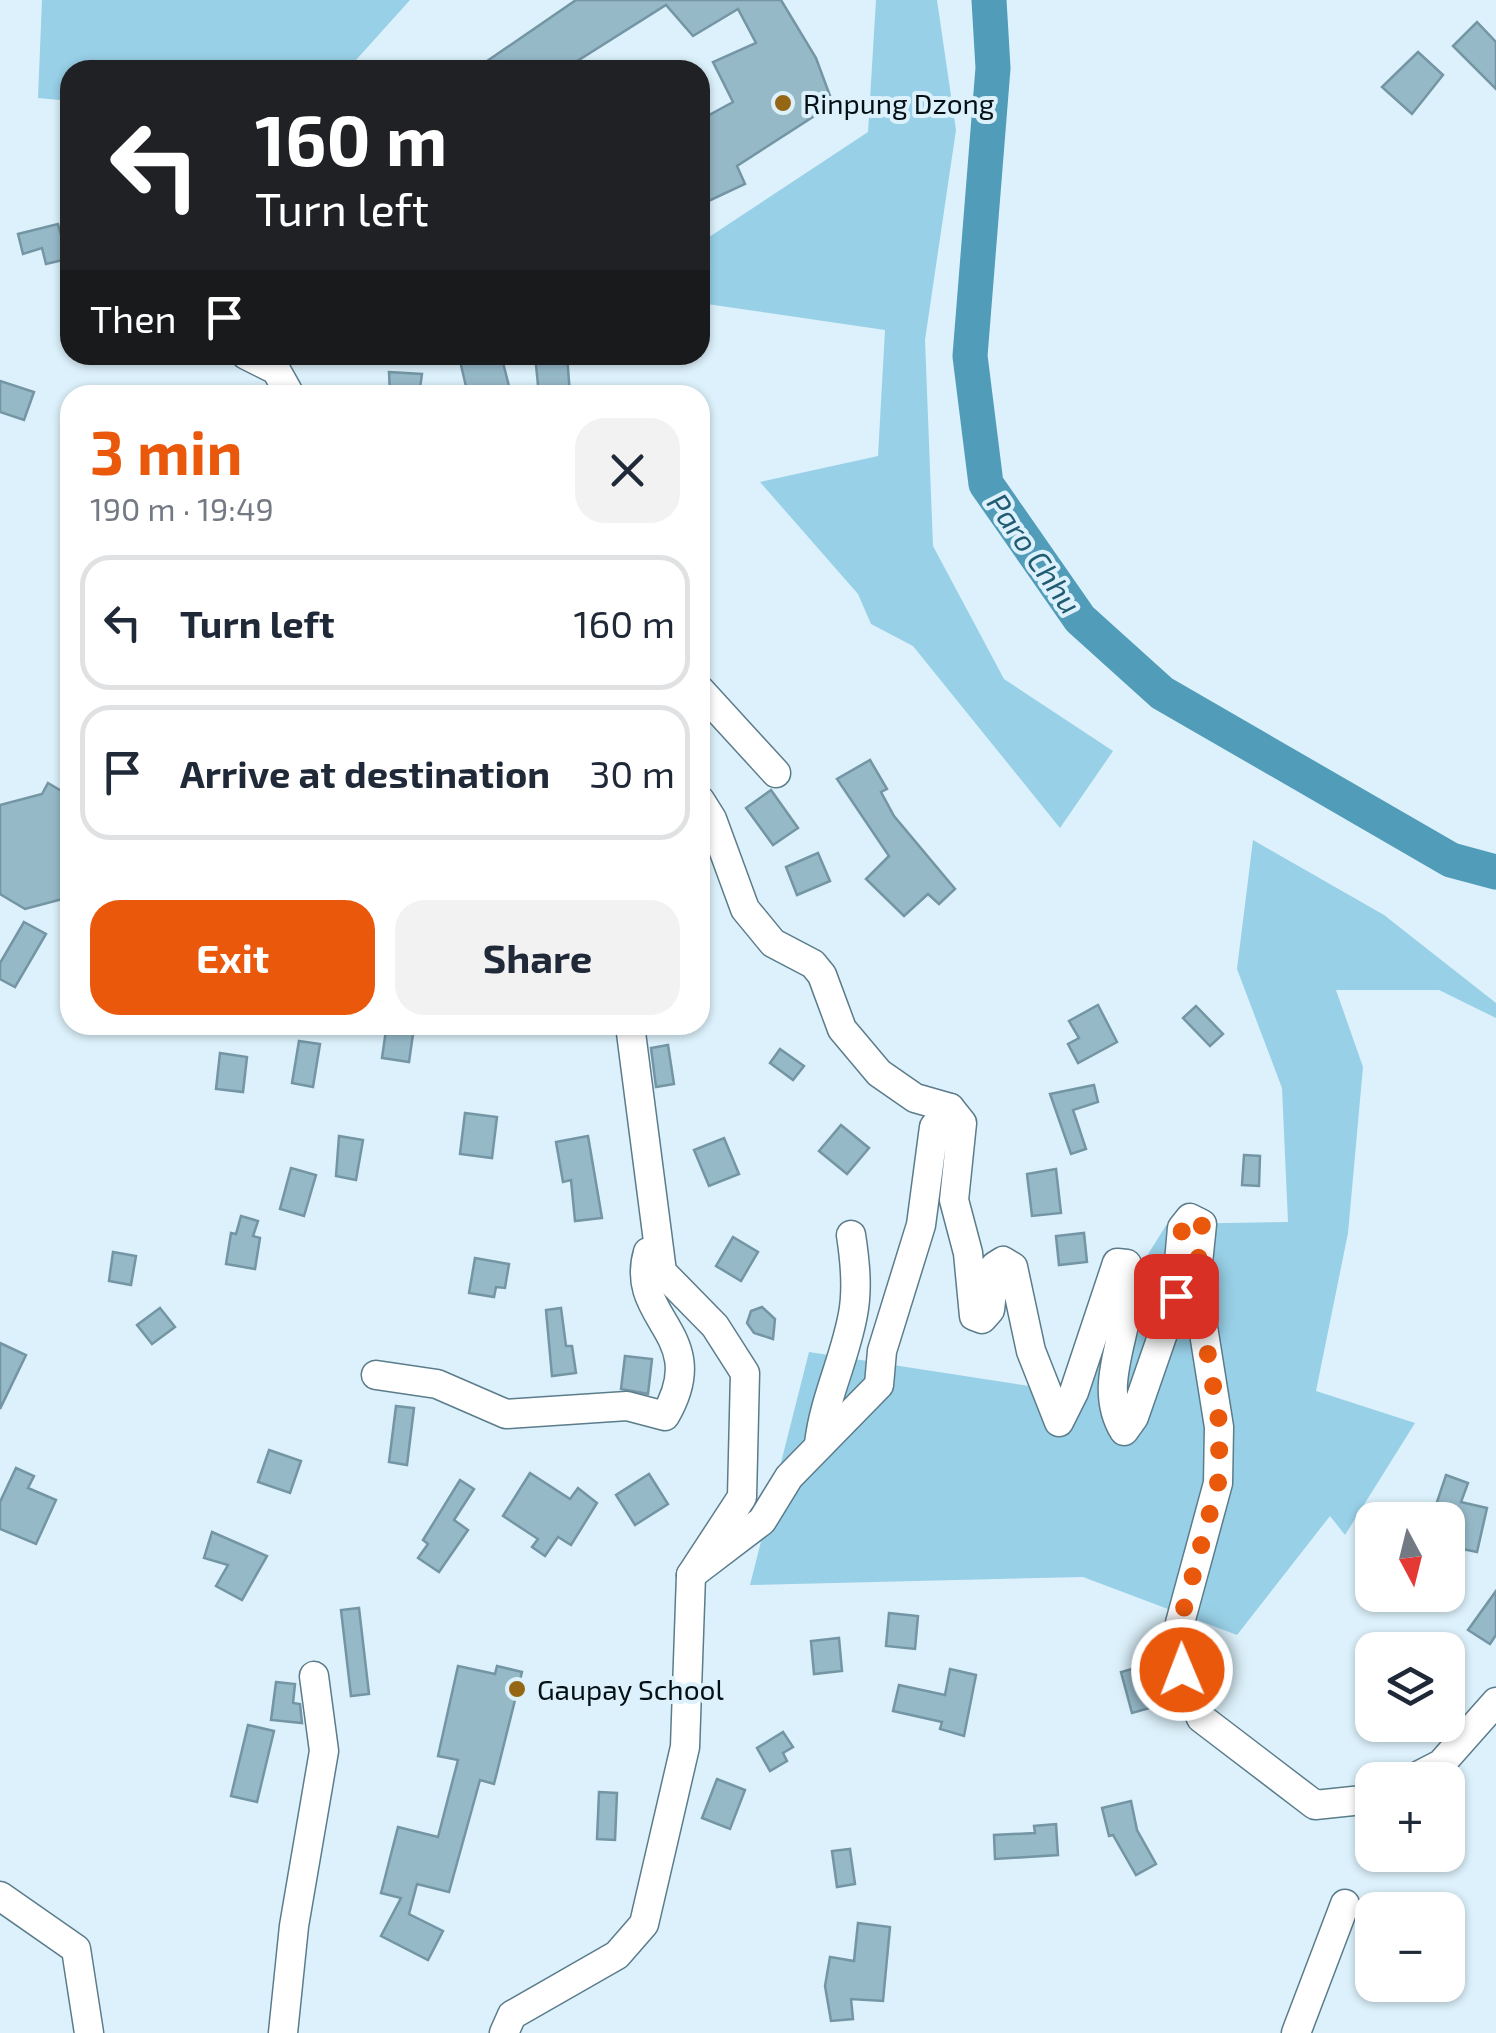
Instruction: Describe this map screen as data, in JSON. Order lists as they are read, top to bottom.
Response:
{
  "water": ["Paro Chhu"],
  "places": ["Rinpung Dzong", "Gaupay School"],
  "north": "bottom",
  "page": {
    "turn": ["160 m", "Turn left"],
    "then": "Then",
    "heading": ["3 min", "190 m · 19:49"],
    "list": [
      {
        "name": "Turn left",
        "value": "160 m"
      },
      {
        "name": "Arrive at destination",
        "value": "30 m"
      }
    ],
    "buttons": ["Exit", "Share"],
    "map_buttons": ["+", "−"]
  }
}
